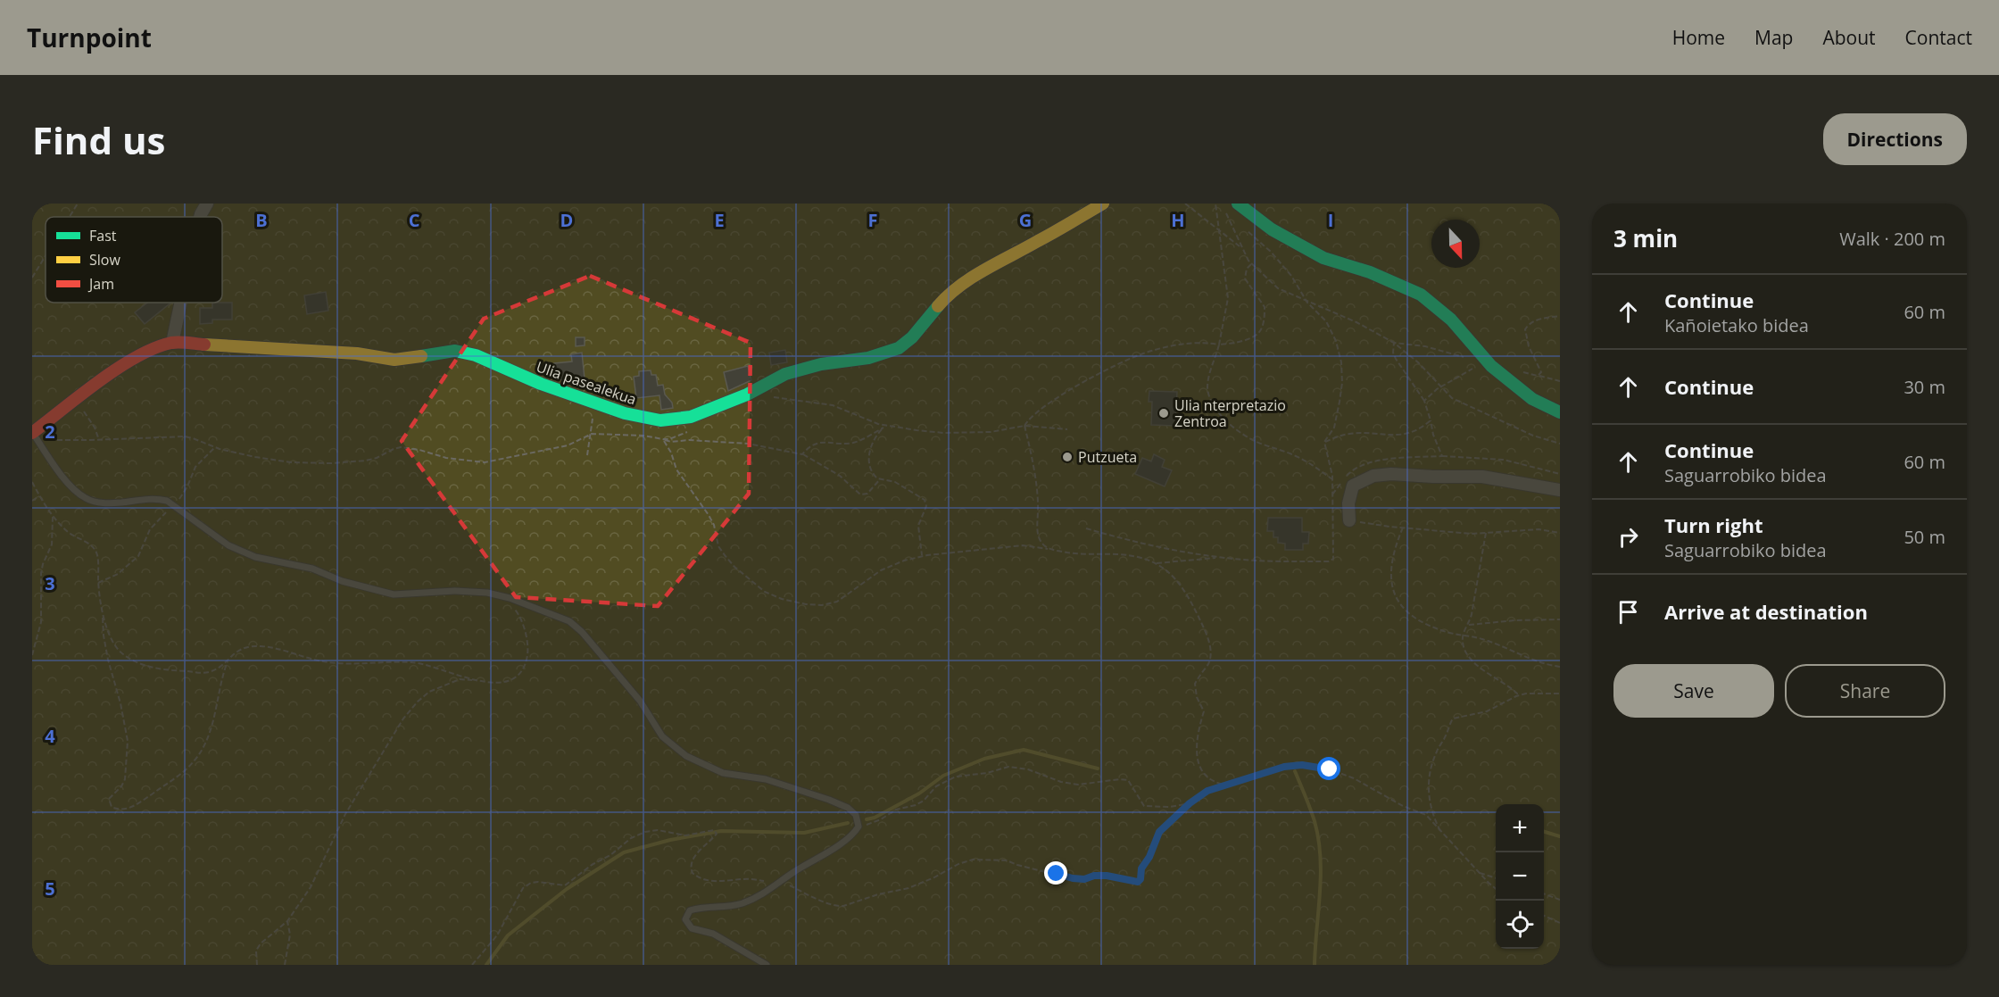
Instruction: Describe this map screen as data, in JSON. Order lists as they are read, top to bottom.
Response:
{
  "streets": {
    "street": ["Ulia pasealekua"]
  },
  "places": ["Ulia nterpretazio Zentroa", "Putzueta"],
  "legend": ["Fast", "Slow", "Jam"],
  "north": "bottom",
  "page": {
    "header": "Turnpoint",
    "nav": [
      "Home",
      "Map",
      "About",
      "Contact"
    ],
    "buttons": [
      "Directions",
      ["Save", "Share"]
    ],
    "title": "Find us",
    "heading": ["3 min", "Walk · 200 m"],
    "list": [
      ["Continue", "Kañoietako bidea", "60 m"],
      ["Continue", "30 m"],
      ["Continue", "Saguarrobiko bidea", "60 m"],
      ["Turn right", "Saguarrobiko bidea", "50 m"],
      "Arrive at destination"
    ],
    "map_buttons": ["+", "−"]
  },
  "grid": {
    "columns": [
      "B",
      "C",
      "D",
      "E",
      "F",
      "G",
      "H",
      "I"
    ],
    "rows": [
      "2",
      "3",
      "4",
      "5"
    ]
  }
}
